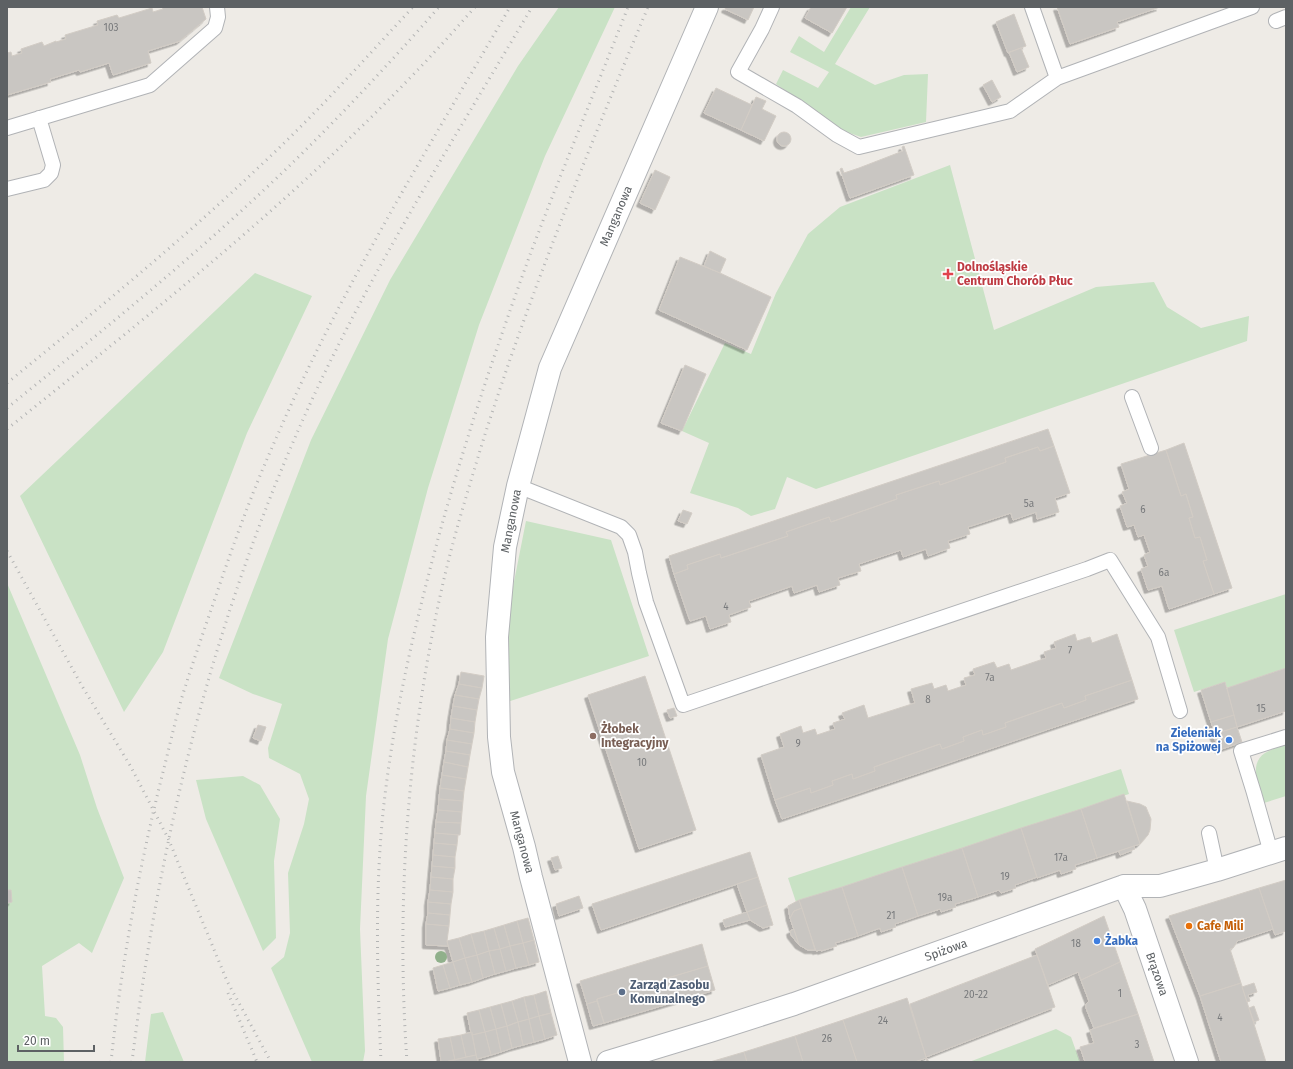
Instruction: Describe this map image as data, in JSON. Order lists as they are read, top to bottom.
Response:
{
  "streets": {
    "street": ["Manganowa", "Spiżowa", "Brązowa"]
  },
  "crossings": [
    ["Spiżowa", "Brązowa"]
  ],
  "places": {
    "health": ["Dolnośląskie Centrum Chorób Płuc"],
    "other": [
      "Żłobek Integracyjny",
      "Zieleniak na Spiżowej",
      "Cafe Mili",
      "Żabka",
      "Zarząd Zasobu Komunalnego"
    ]
  },
  "house_numbers": [
    "103",
    "5a",
    "6",
    "6a",
    "4",
    "7",
    "7a",
    "8",
    "15",
    "9",
    "10",
    "17a",
    "19",
    "19a",
    "21",
    "18",
    "1",
    "20-22",
    "4",
    "24",
    "26",
    "3"
  ],
  "scale_bar": "20 m"
}
